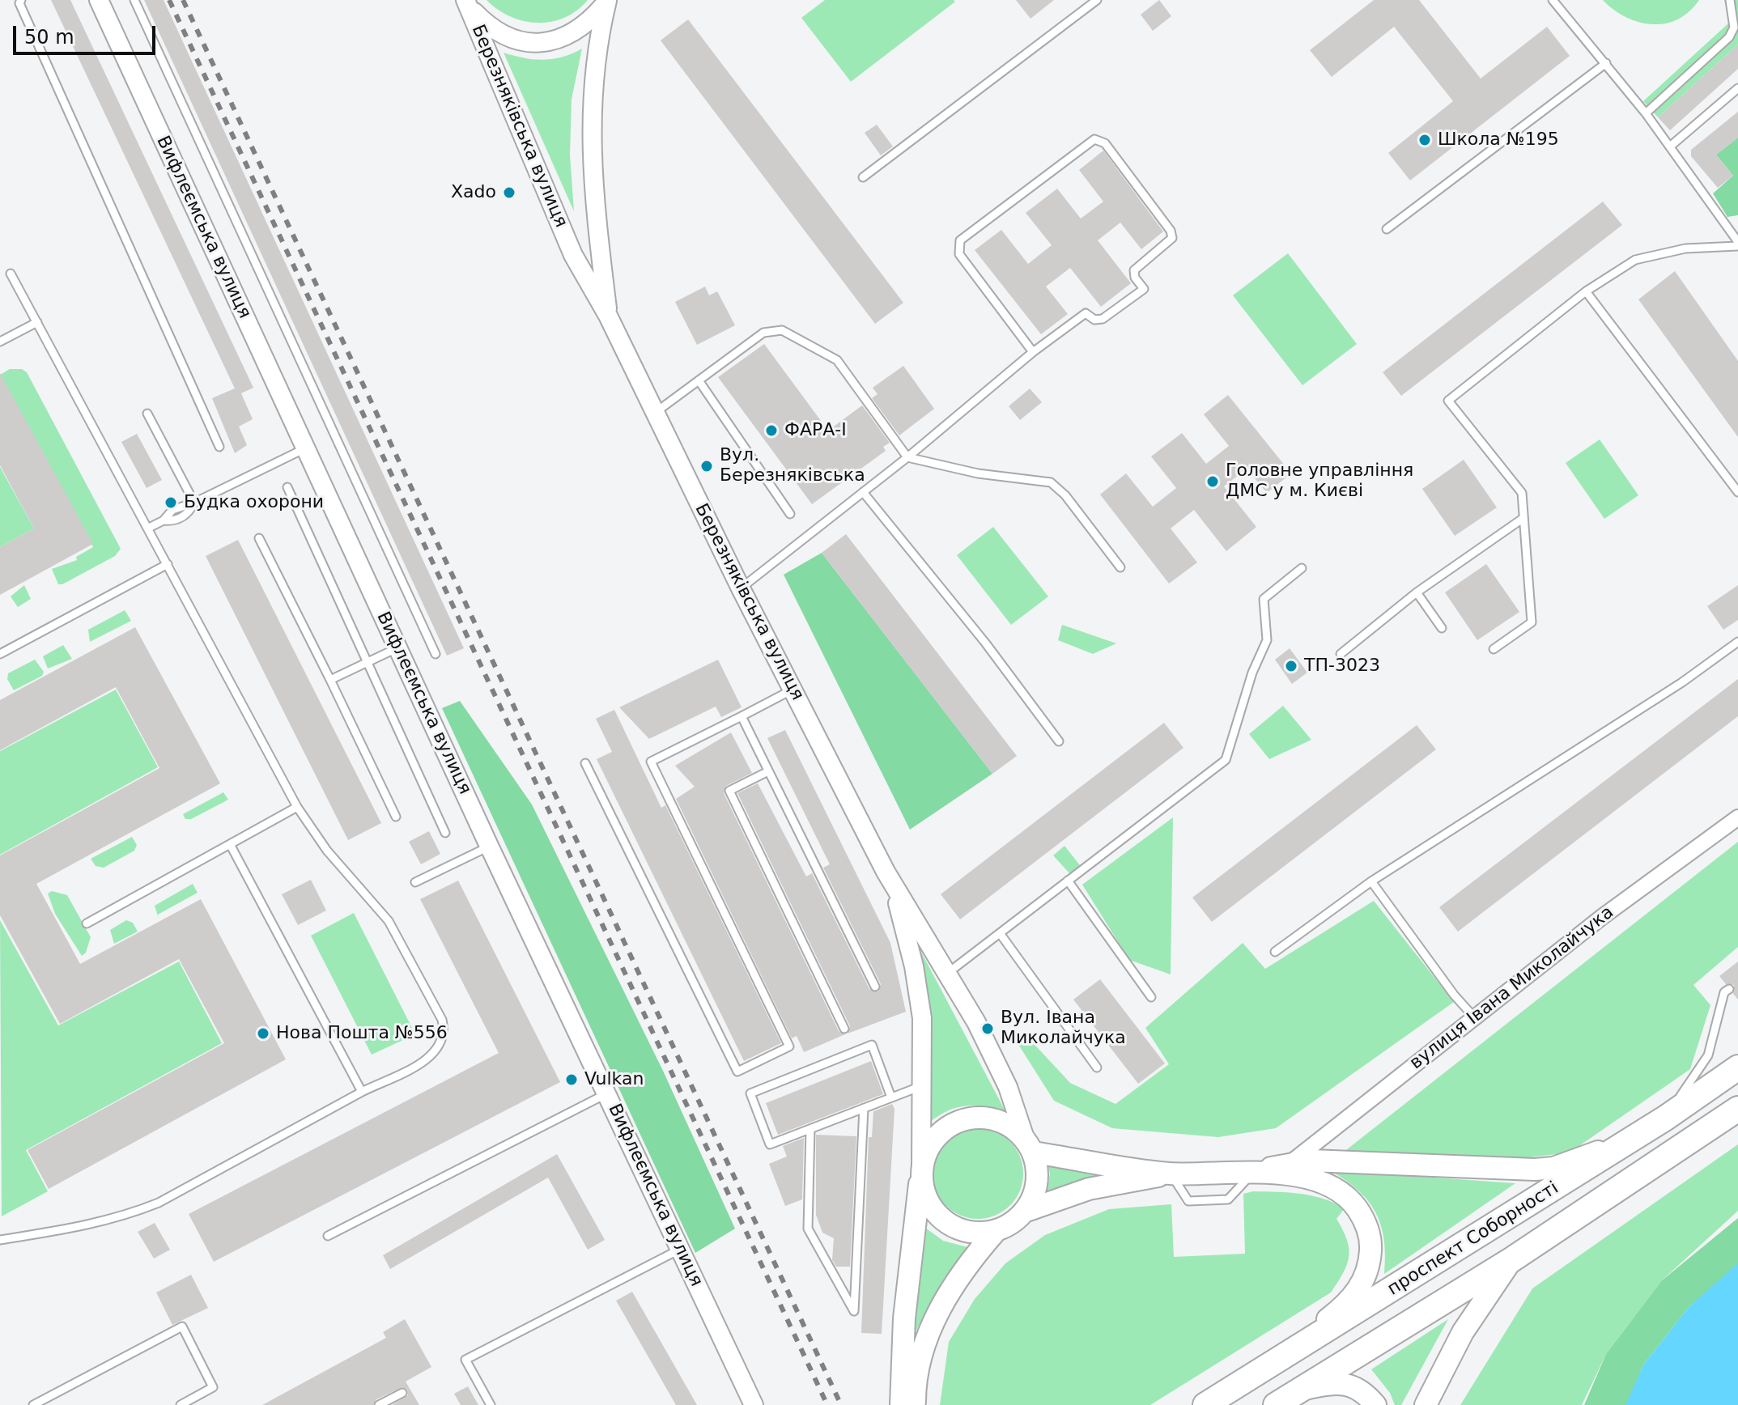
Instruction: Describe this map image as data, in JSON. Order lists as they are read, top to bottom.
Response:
{
  "streets": {
    "highway": ["проспект Соборності"],
    "main road": ["вулиця Івана Миколайчука"],
    "street": ["Березняківська вулиця", "Вифлеємська вулиця"]
  },
  "crossings": [
    ["Березняківська вулиця", "вулиця Івана Миколайчука"],
    ["вулиця Івана Миколайчука", "проспект Соборності"]
  ],
  "places": [
    "Школа №195",
    "Xado",
    "ФАРА-І",
    "Вул. Березняківська",
    "Головне управління ДМС у м. Києві",
    "Будка охорони",
    "ТП-3023",
    "Вул. Івана Миколайчука",
    "Нова Пошта №556",
    "Vulkan"
  ],
  "scale_bar": "50 m"
}
